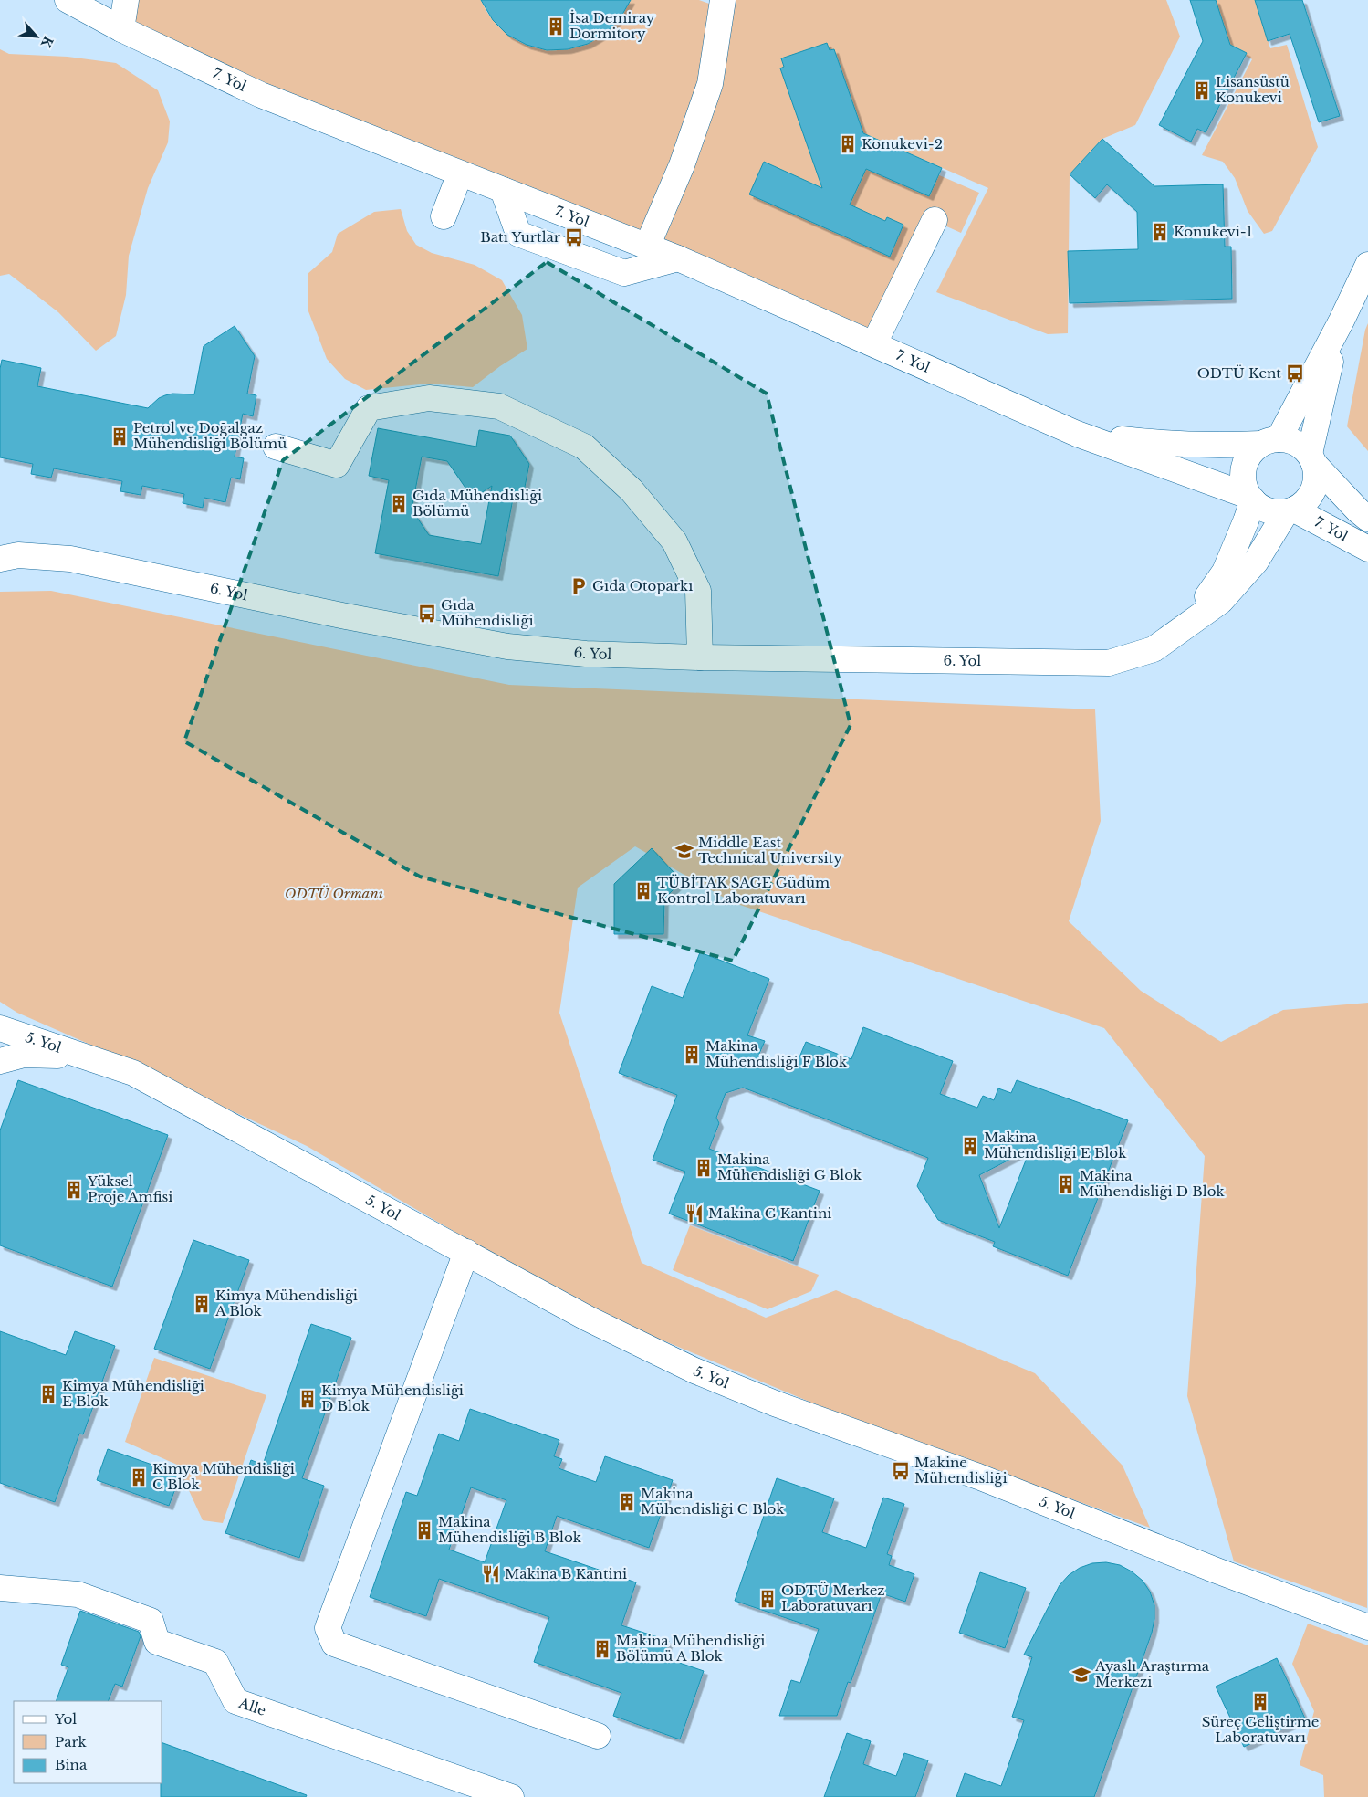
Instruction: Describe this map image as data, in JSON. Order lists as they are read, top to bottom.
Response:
{
  "streets": {
    "street": [
      "7. Yol",
      "6. Yol",
      "5. Yol",
      "Alle"
    ]
  },
  "crossings": [
    ["7. Yol", "6. Yol"]
  ],
  "parks": ["ODTÜ Ormanı"],
  "places": {
    "building": [
      "İsa Demiray Dormitory",
      "Lisansüstü Konukevi",
      "Konukevi-2",
      "Konukevi-1",
      "Petrol ve Doğalgaz Mühendisliği Bölümü",
      "Gıda Mühendisliği Bölümü",
      "TÜBİTAK SAGE Güdüm Kontrol Laboratuvarı",
      "Makina Mühendisliği F Blok",
      "Makina Mühendisliği E Blok",
      "Makina Mühendisliği G Blok",
      "Makina Mühendisliği D Blok",
      "Yüksel Proje Amfisi",
      "Kimya Mühendisliği A Blok",
      "Kimya Mühendisliği E Blok",
      "Kimya Mühendisliği D Blok",
      "Kimya Mühendisliği C Blok",
      "Makina Mühendisliği C Blok",
      "Makina Mühendisliği B Blok",
      "ODTÜ Merkez Laboratuvarı",
      "Makina Mühendisliği Bölümü A Blok",
      "Süreç Geliştirme Laboratuvarı"
    ],
    "bus stop": [
      "Batı Yurtlar",
      "ODTÜ Kent",
      "Gıda Mühendisliği",
      "Makine Mühendisliği"
    ],
    "parking": ["Gıda Otoparkı"],
    "school or university": ["Middle East Technical University", "Ayaslı Araştırma Merkezi"],
    "restaurant": ["Makina G Kantini", "Makina B Kantini"]
  },
  "legend": ["Yol", "Park", "Bina"],
  "north": "bottom right"
}
